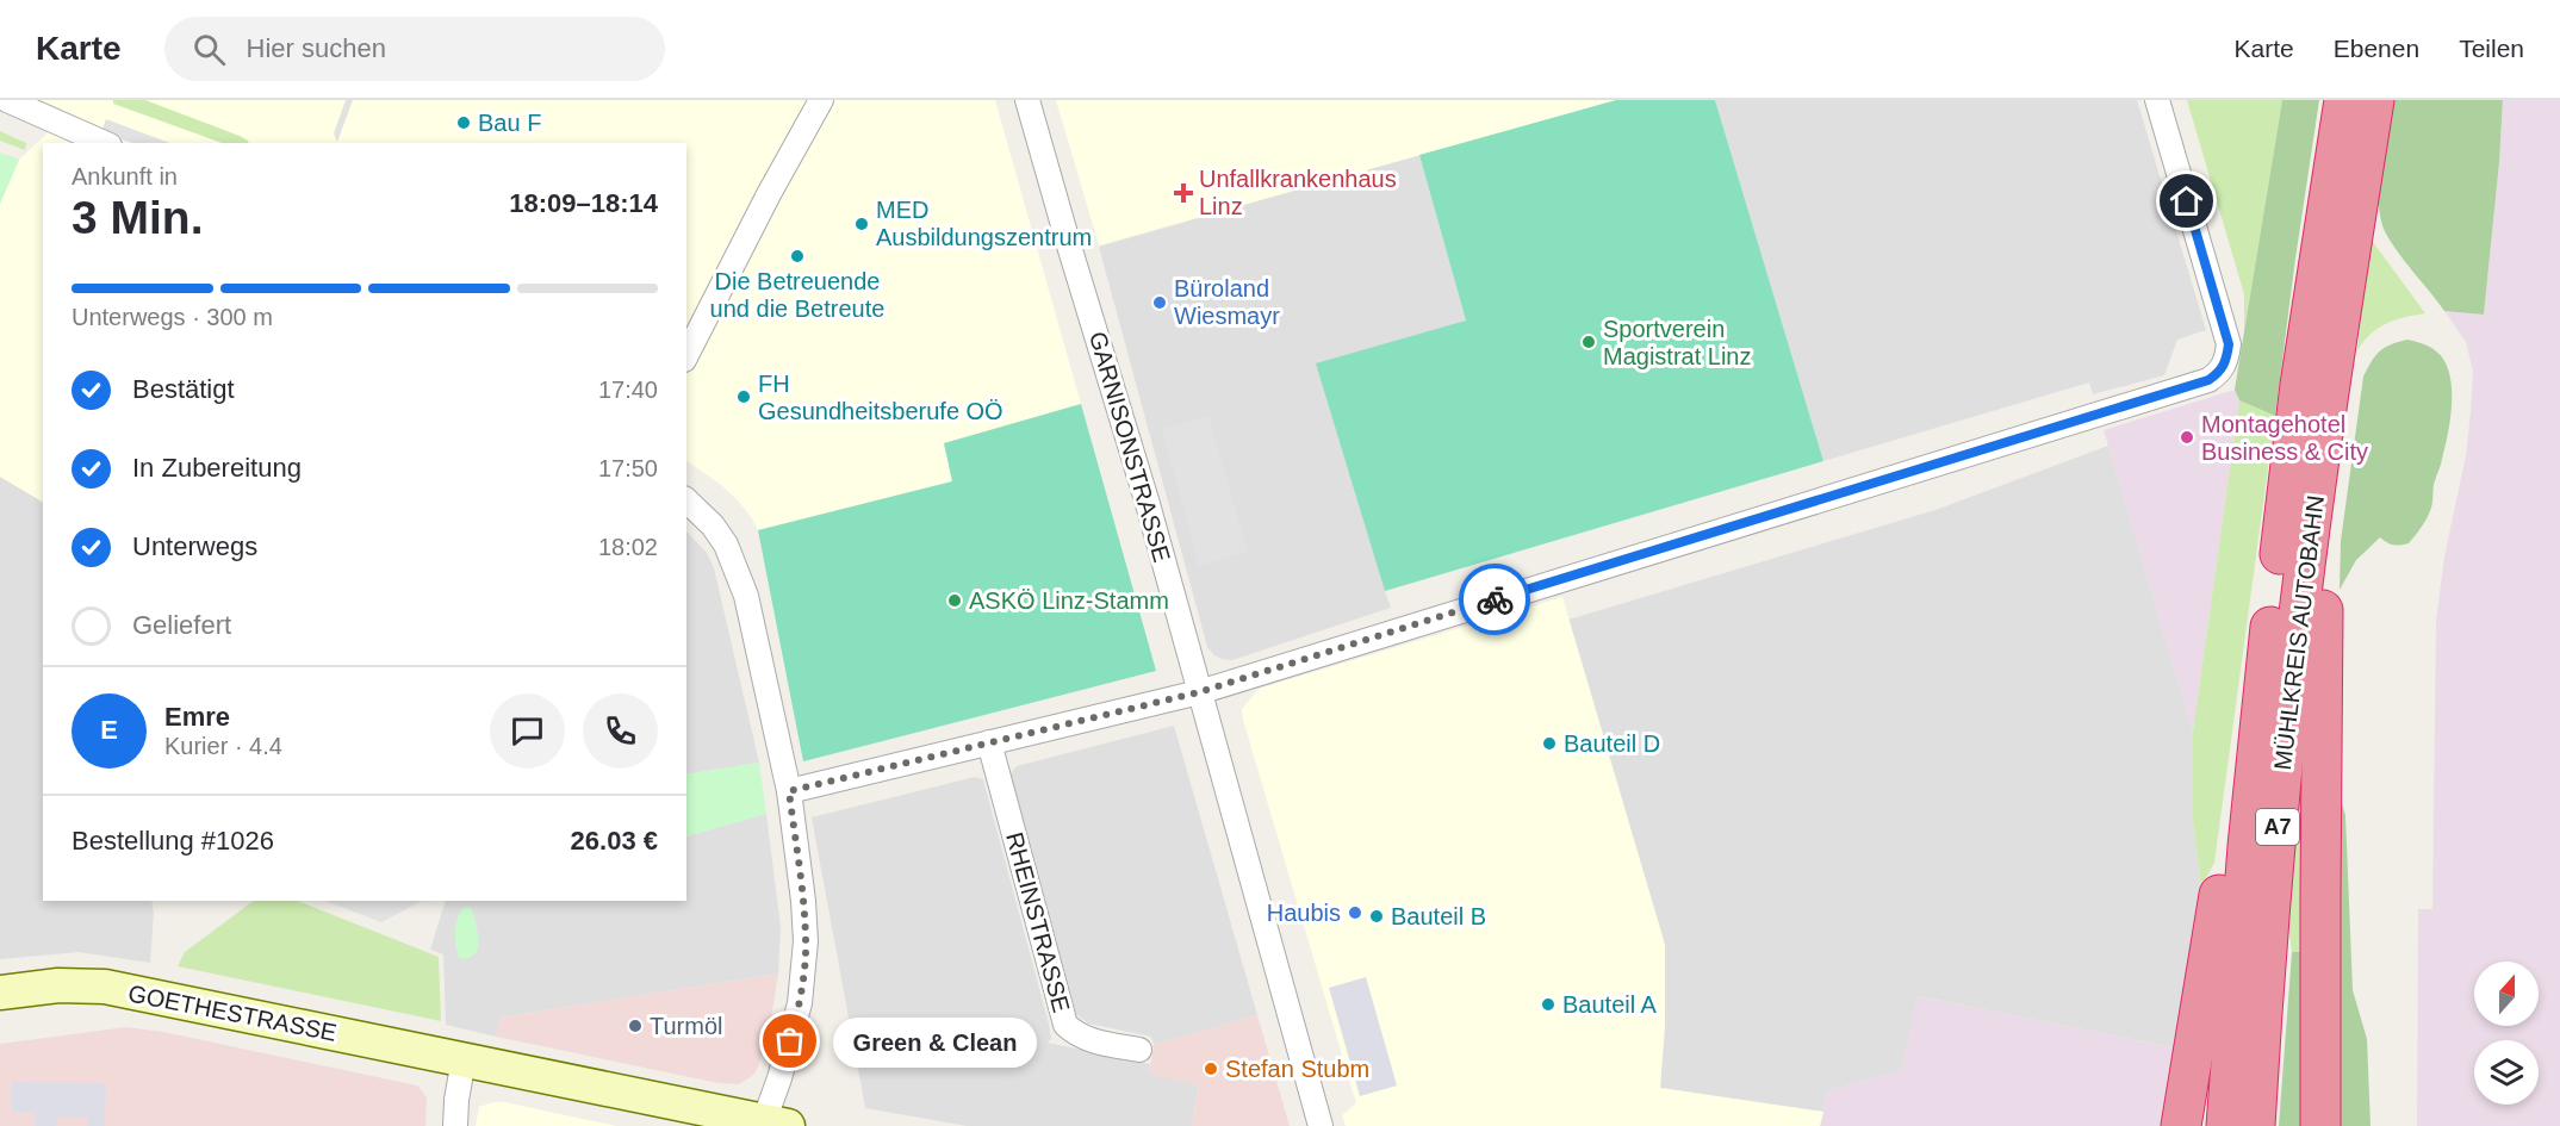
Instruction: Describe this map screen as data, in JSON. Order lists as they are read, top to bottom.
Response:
{
  "streets": {
    "highway": ["MÜHLKREIS AUTOBAHN", "A7"],
    "main road": ["GOETHESTRASSE"],
    "street": ["GARNISONSTRASSE", "RHEINSTRASSE"]
  },
  "places": {
    "other": [
      "Bau F",
      "MED Ausbildungszentrum",
      "Die Betreuende und die Betreute",
      "Büroland Wiesmayr",
      "Sportverein Magistrat Linz",
      "FH Gesundheitsberufe OÖ",
      "Montagehotel Business & City",
      "ASKÖ Linz-Stamm",
      "Bauteil D",
      "Haubis",
      "Bauteil B",
      "Bauteil A",
      "Turmöl",
      "Green & Clean",
      "Stefan Stubm"
    ],
    "health": ["Unfallkrankenhaus Linz"]
  },
  "north": "top",
  "page": {
    "header": "Karte",
    "search": "Hier suchen",
    "nav": ["Karte", "Ebenen", "Teilen"],
    "heading": ["3 Min.", "Ankunft in", "18:09–18:14"],
    "panel": [
      "Emre",
      "Kurier · 4.4",
      "Bestellung #1026",
      "26.03 €"
    ],
    "bar": "Unterwegs · 300 m",
    "list": [
      ["Bestätigt", "17:40"],
      ["In Zubereitung", "17:50"],
      ["Unterwegs", "18:02"],
      "Geliefert"
    ],
    "round": "E",
    "bubble": "Green & Clean"
  }
}
